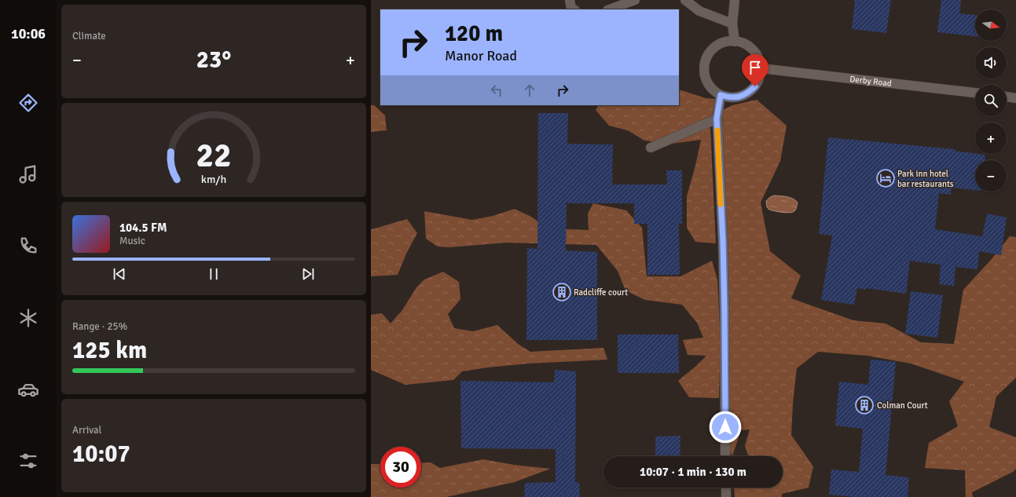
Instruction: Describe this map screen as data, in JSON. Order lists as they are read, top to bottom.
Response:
{
  "streets": {
    "street": ["Derby Road"]
  },
  "places": {
    "hotel": ["Park inn hotel bar restaurants"],
    "building": ["Radcliffe court", "Colman Court"]
  },
  "north": "right",
  "page": {
    "tabs": "10:06",
    "tile": [
      "Climate",
      ["Range · 25%", "125 km"],
      ["Arrival", "10:07"]
    ],
    "map_buttons": ["+", "−"],
    "turn": ["120 m", "Manor Road"],
    "heat": ["−", "23°", "+"],
    "song": ["104.5 FM", "Music"],
    "limit": "30",
    "trip": "10:07 · 1 min · 130 m",
    "gauge": ["22", "km/h"]
  }
}
